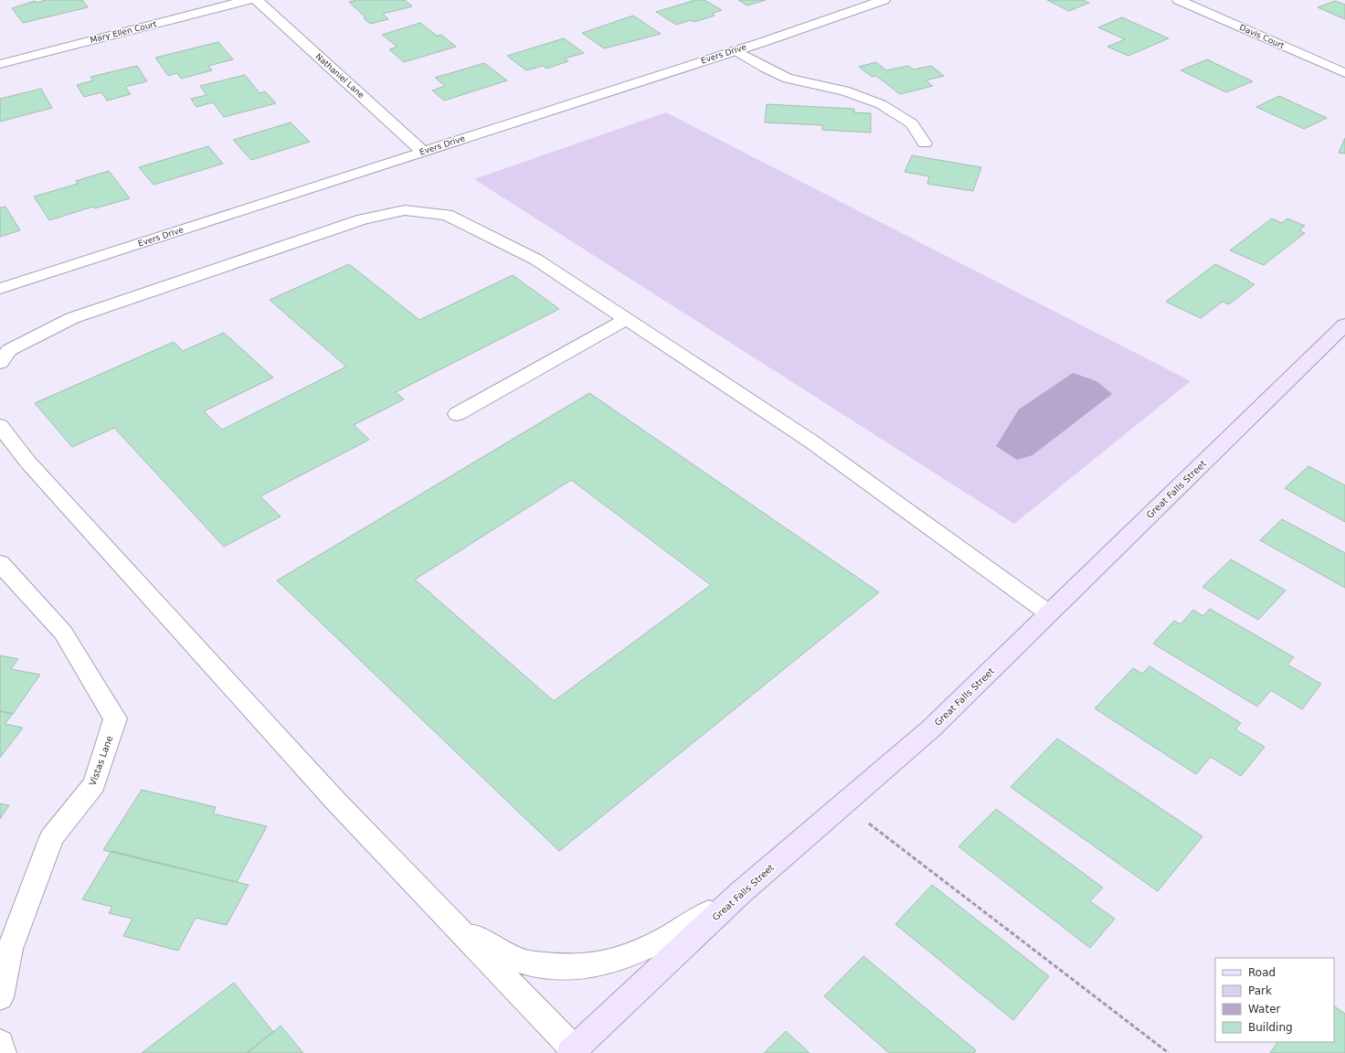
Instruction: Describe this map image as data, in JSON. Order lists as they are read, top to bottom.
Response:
{
  "streets": {
    "main road": ["Great Falls Street"],
    "street": [
      "Mary Ellen Court",
      "Davis Court",
      "Evers Drive",
      "Nathaniel Lane",
      "Vistas Lane"
    ]
  },
  "crossings": [
    ["Evers Drive", "Nathaniel Lane"]
  ],
  "legend": [
    "Road",
    "Park",
    "Water",
    "Building"
  ]
}
